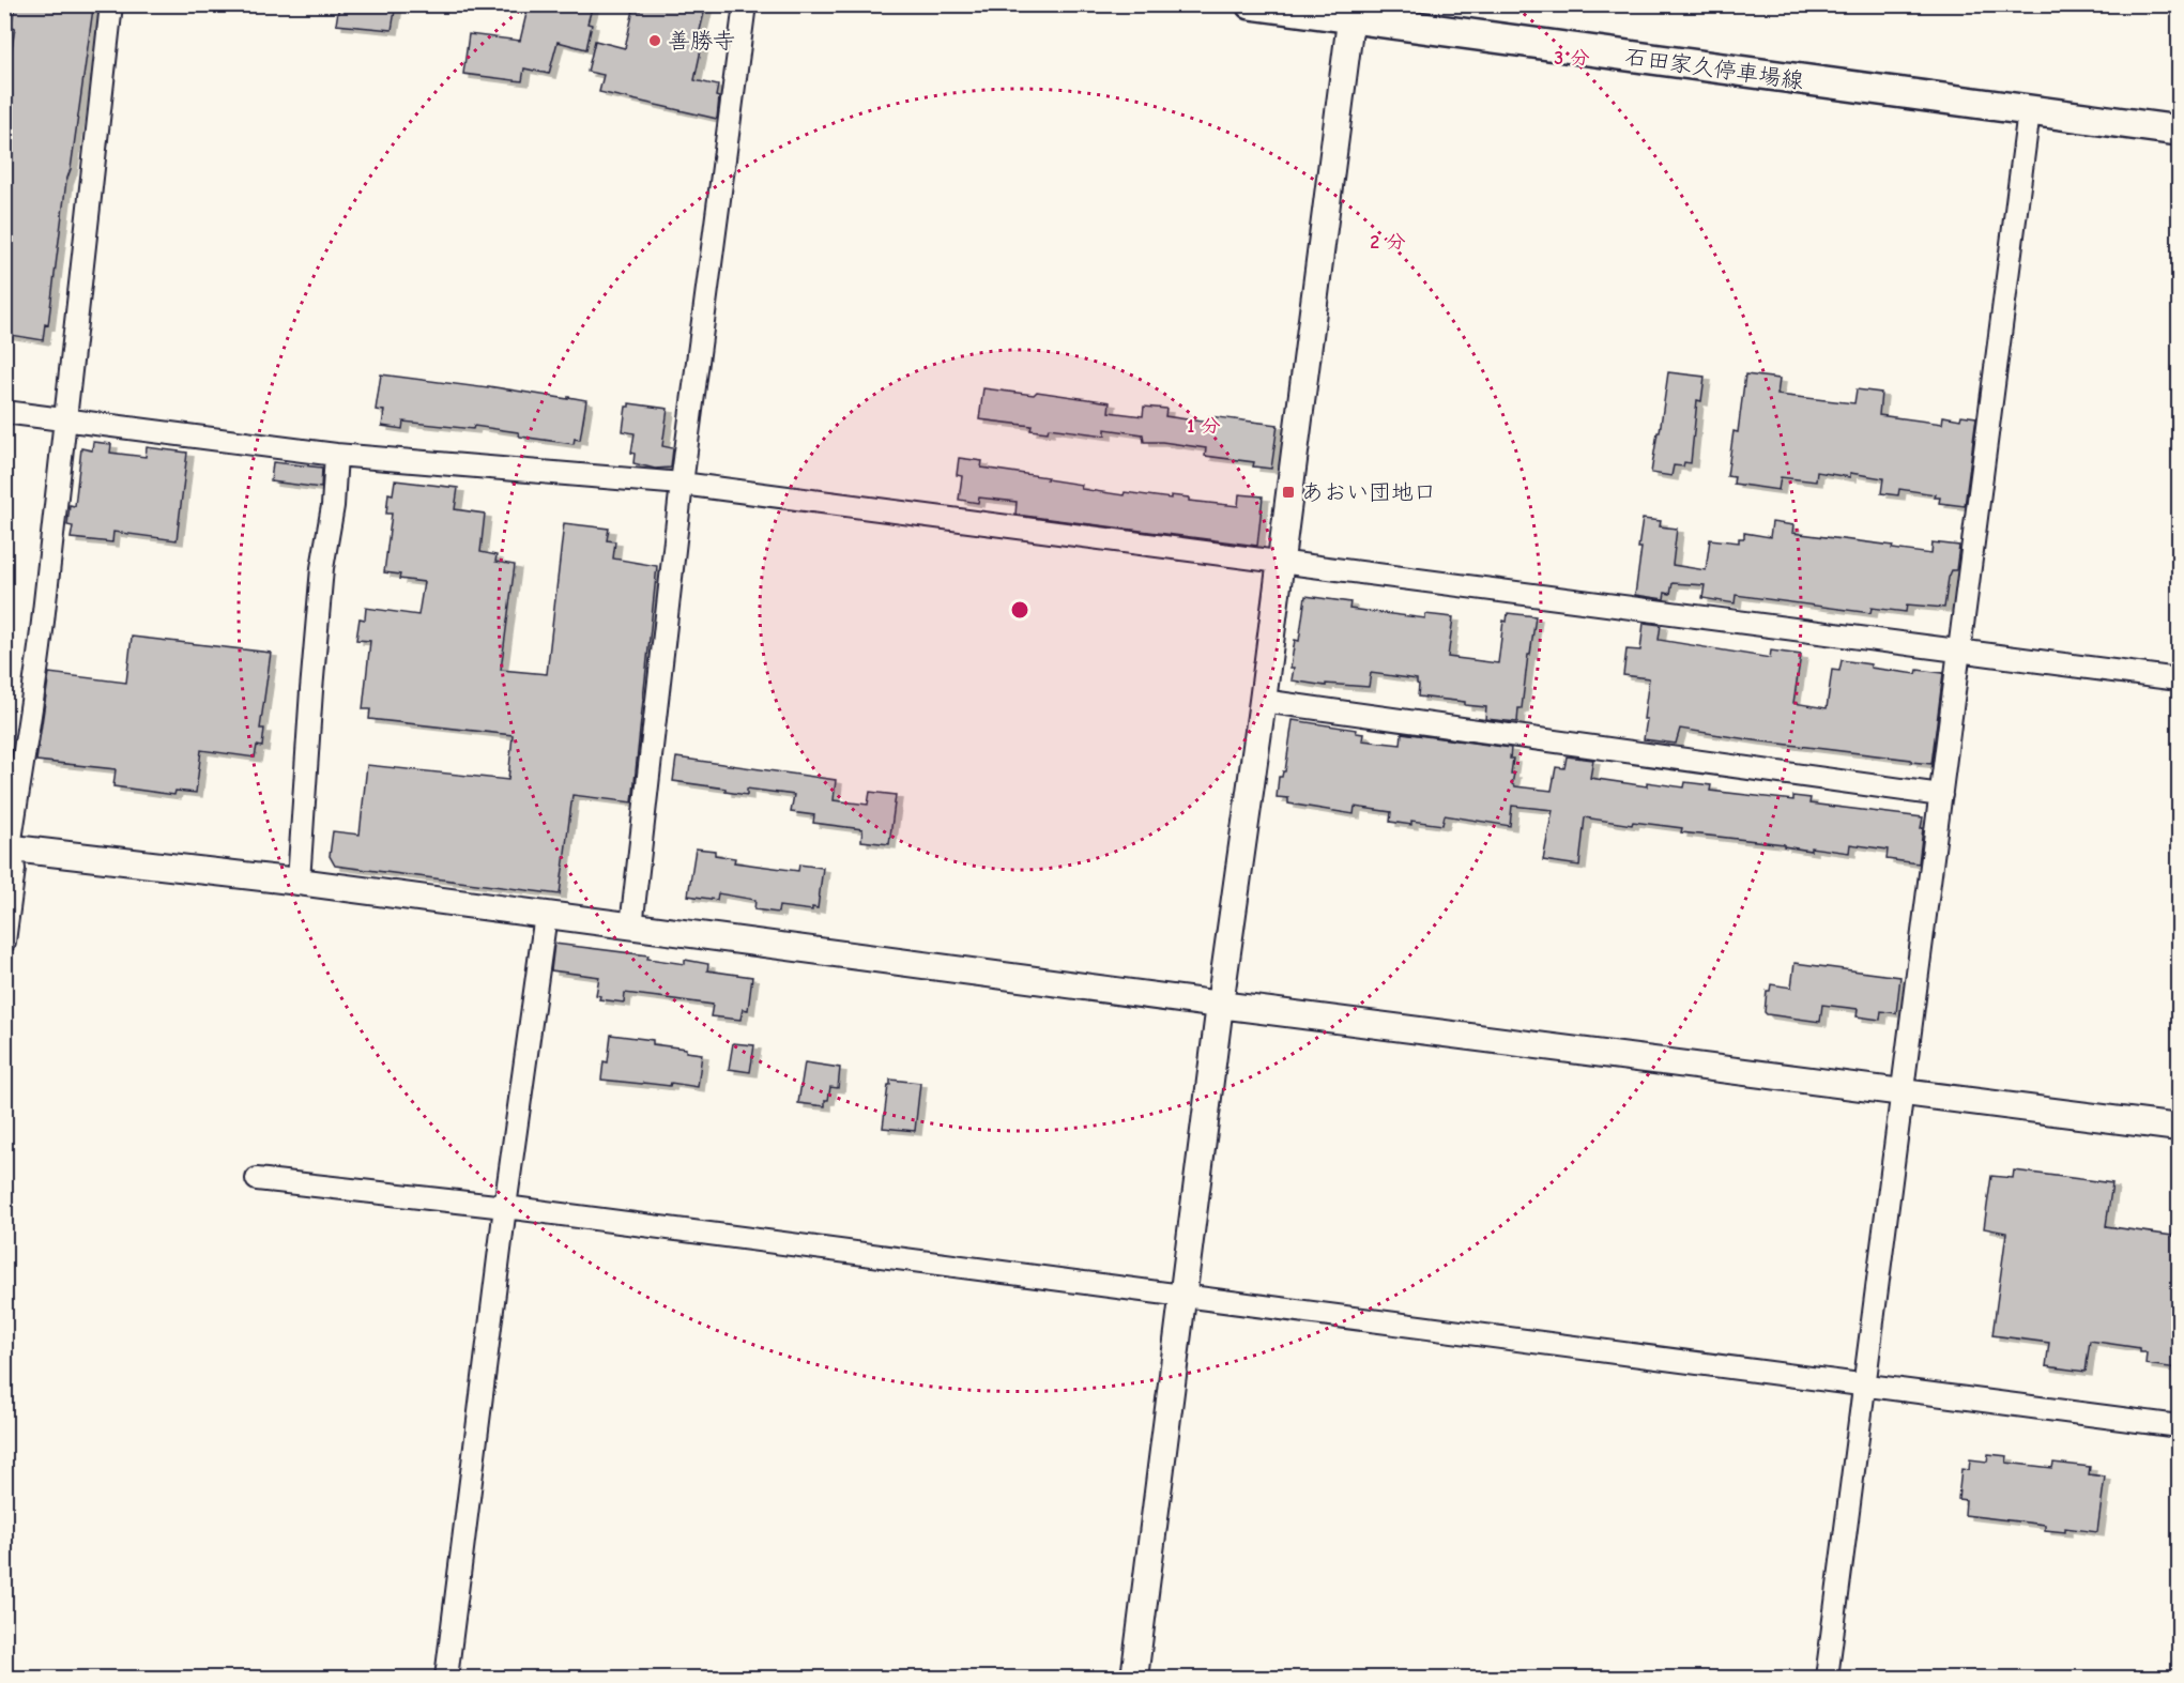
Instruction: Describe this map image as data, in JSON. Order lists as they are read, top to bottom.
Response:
{
  "streets": {
    "main road": ["石田家久停車場線"]
  },
  "places": {
    "other": ["善勝寺"],
    "transit": ["あおい団地口"]
  },
  "rings": ["3 分", "2 分", "1 分"]
}
